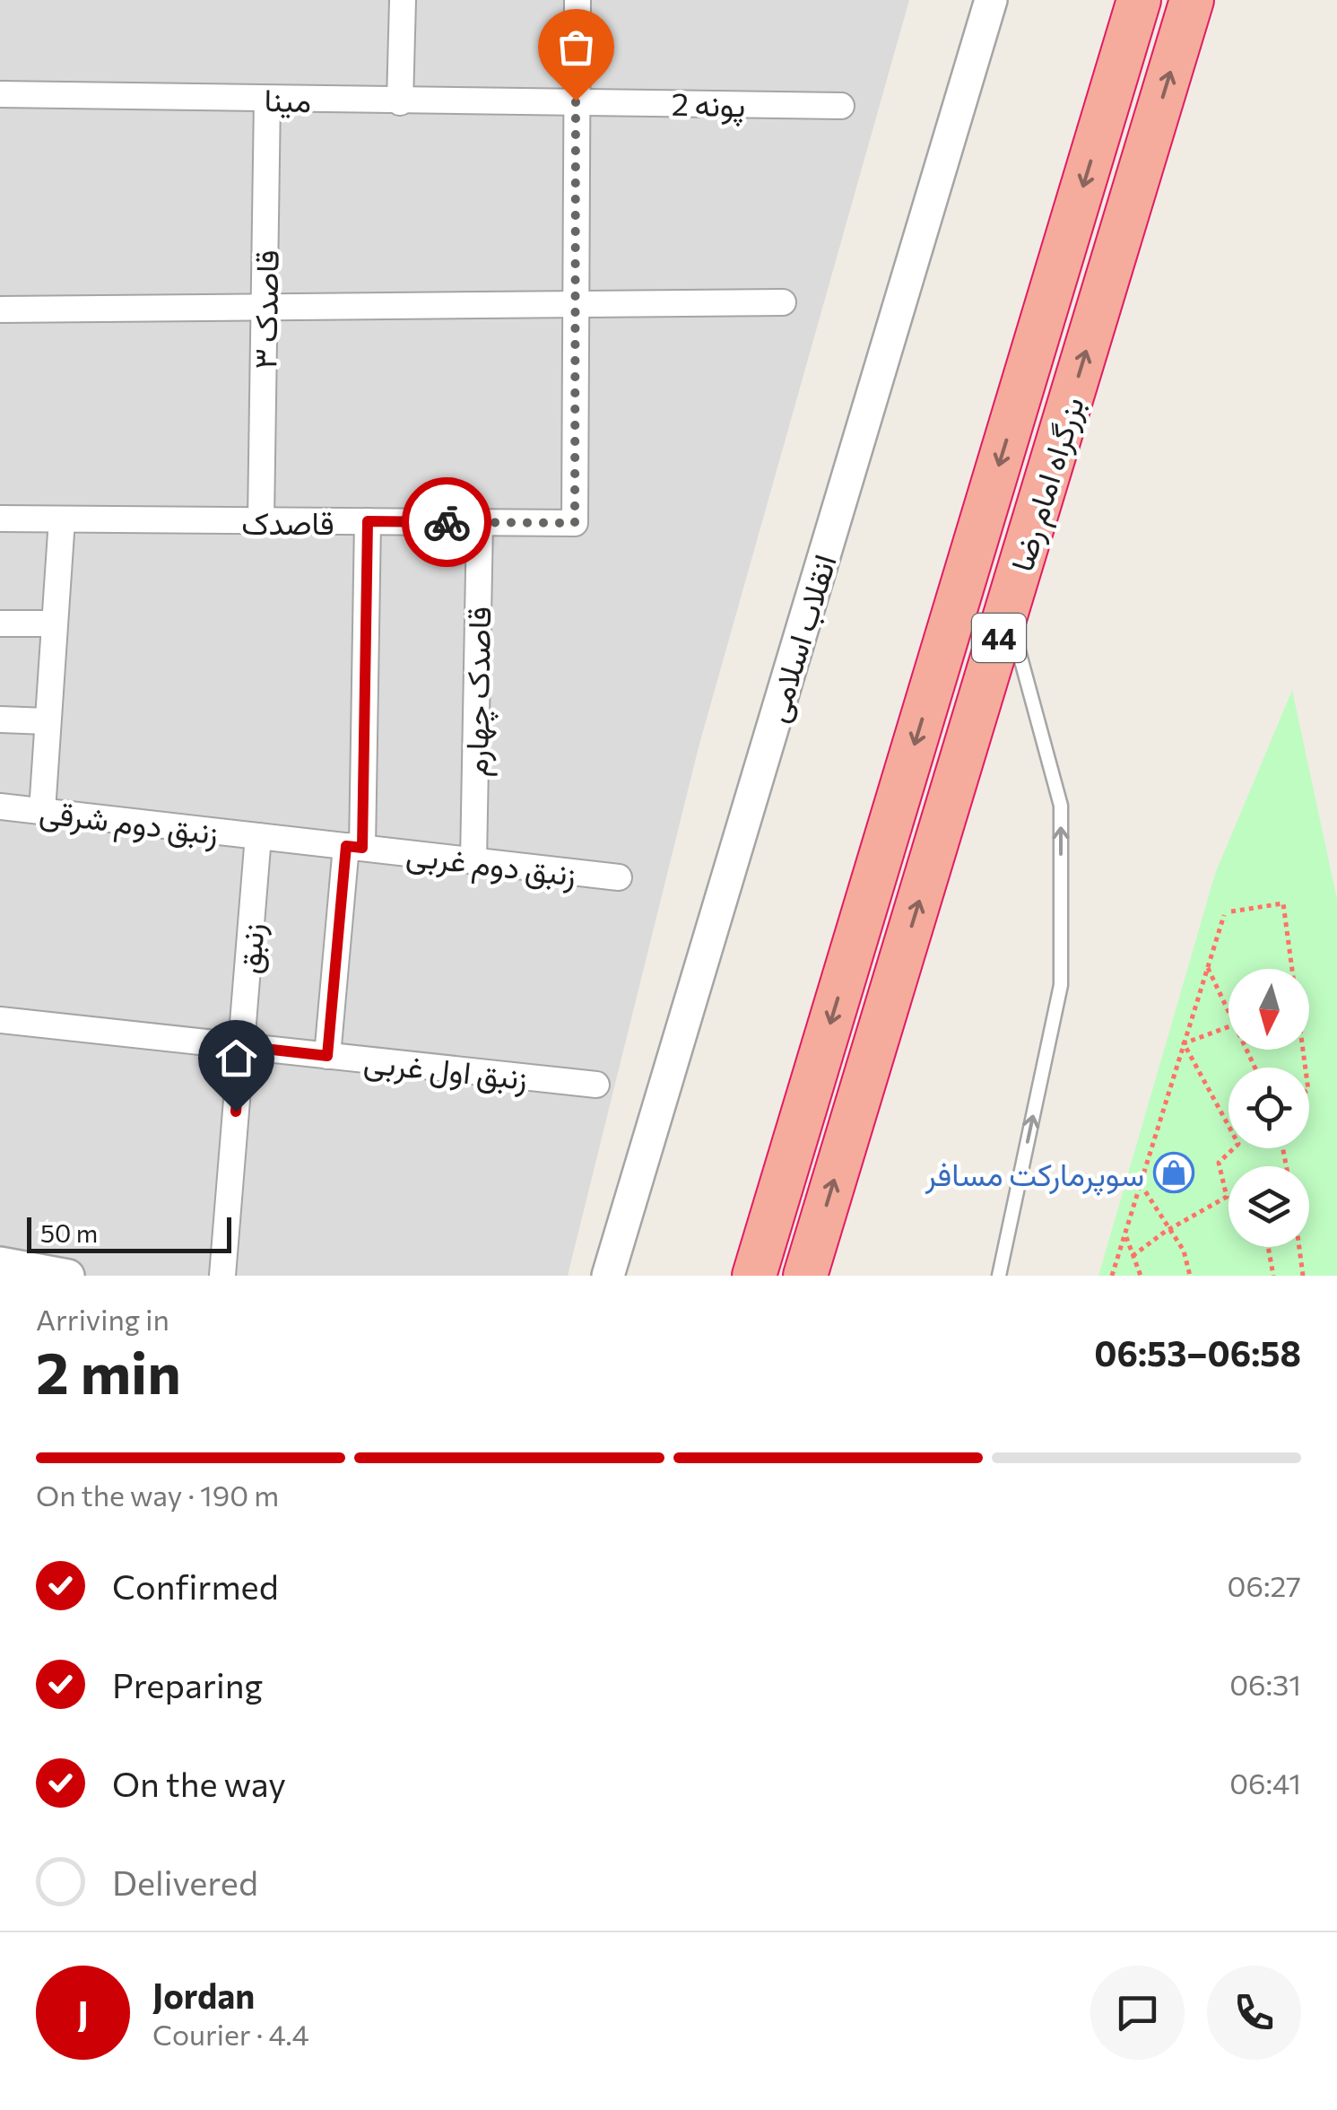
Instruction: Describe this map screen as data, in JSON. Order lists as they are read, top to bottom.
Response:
{
  "streets": {
    "highway": ["بزرگراه امام رضا", "44"],
    "street": [
      "مینا",
      "پونه 2",
      "قاصدک ۳",
      "قاصدک",
      "انقلاب اسلامی",
      "قاصدک چهارم",
      "زنبق دوم شرقی",
      "زنبق دوم غربی",
      "زنبق",
      "زنبق اول غربی"
    ]
  },
  "crossings": [
    ["مینا", "پونه 2"],
    ["مینا", "قاصدک ۳"],
    ["قاصدک ۳", "قاصدک"],
    ["قاصدک", "قاصدک چهارم"],
    ["قاصدک چهارم", "زنبق دوم غربی"],
    ["زنبق دوم شرقی", "زنبق دوم غربی"],
    ["زنبق دوم شرقی", "زنبق"],
    ["زنبق دوم غربی", "زنبق"],
    ["زنبق", "زنبق اول غربی"]
  ],
  "places": {
    "shop": ["سوپرمارکت مسافر"]
  },
  "scale_bar": "50 m",
  "north": "bottom",
  "page": {
    "scale": "50 m",
    "heading": ["2 min", "Arriving in", "06:53–06:58"],
    "panel": ["Jordan", "Courier · 4.4"],
    "bar": "On the way · 190 m",
    "list": [
      ["Confirmed", "06:27"],
      ["Preparing", "06:31"],
      ["On the way", "06:41"],
      "Delivered"
    ],
    "round": "J"
  }
}
